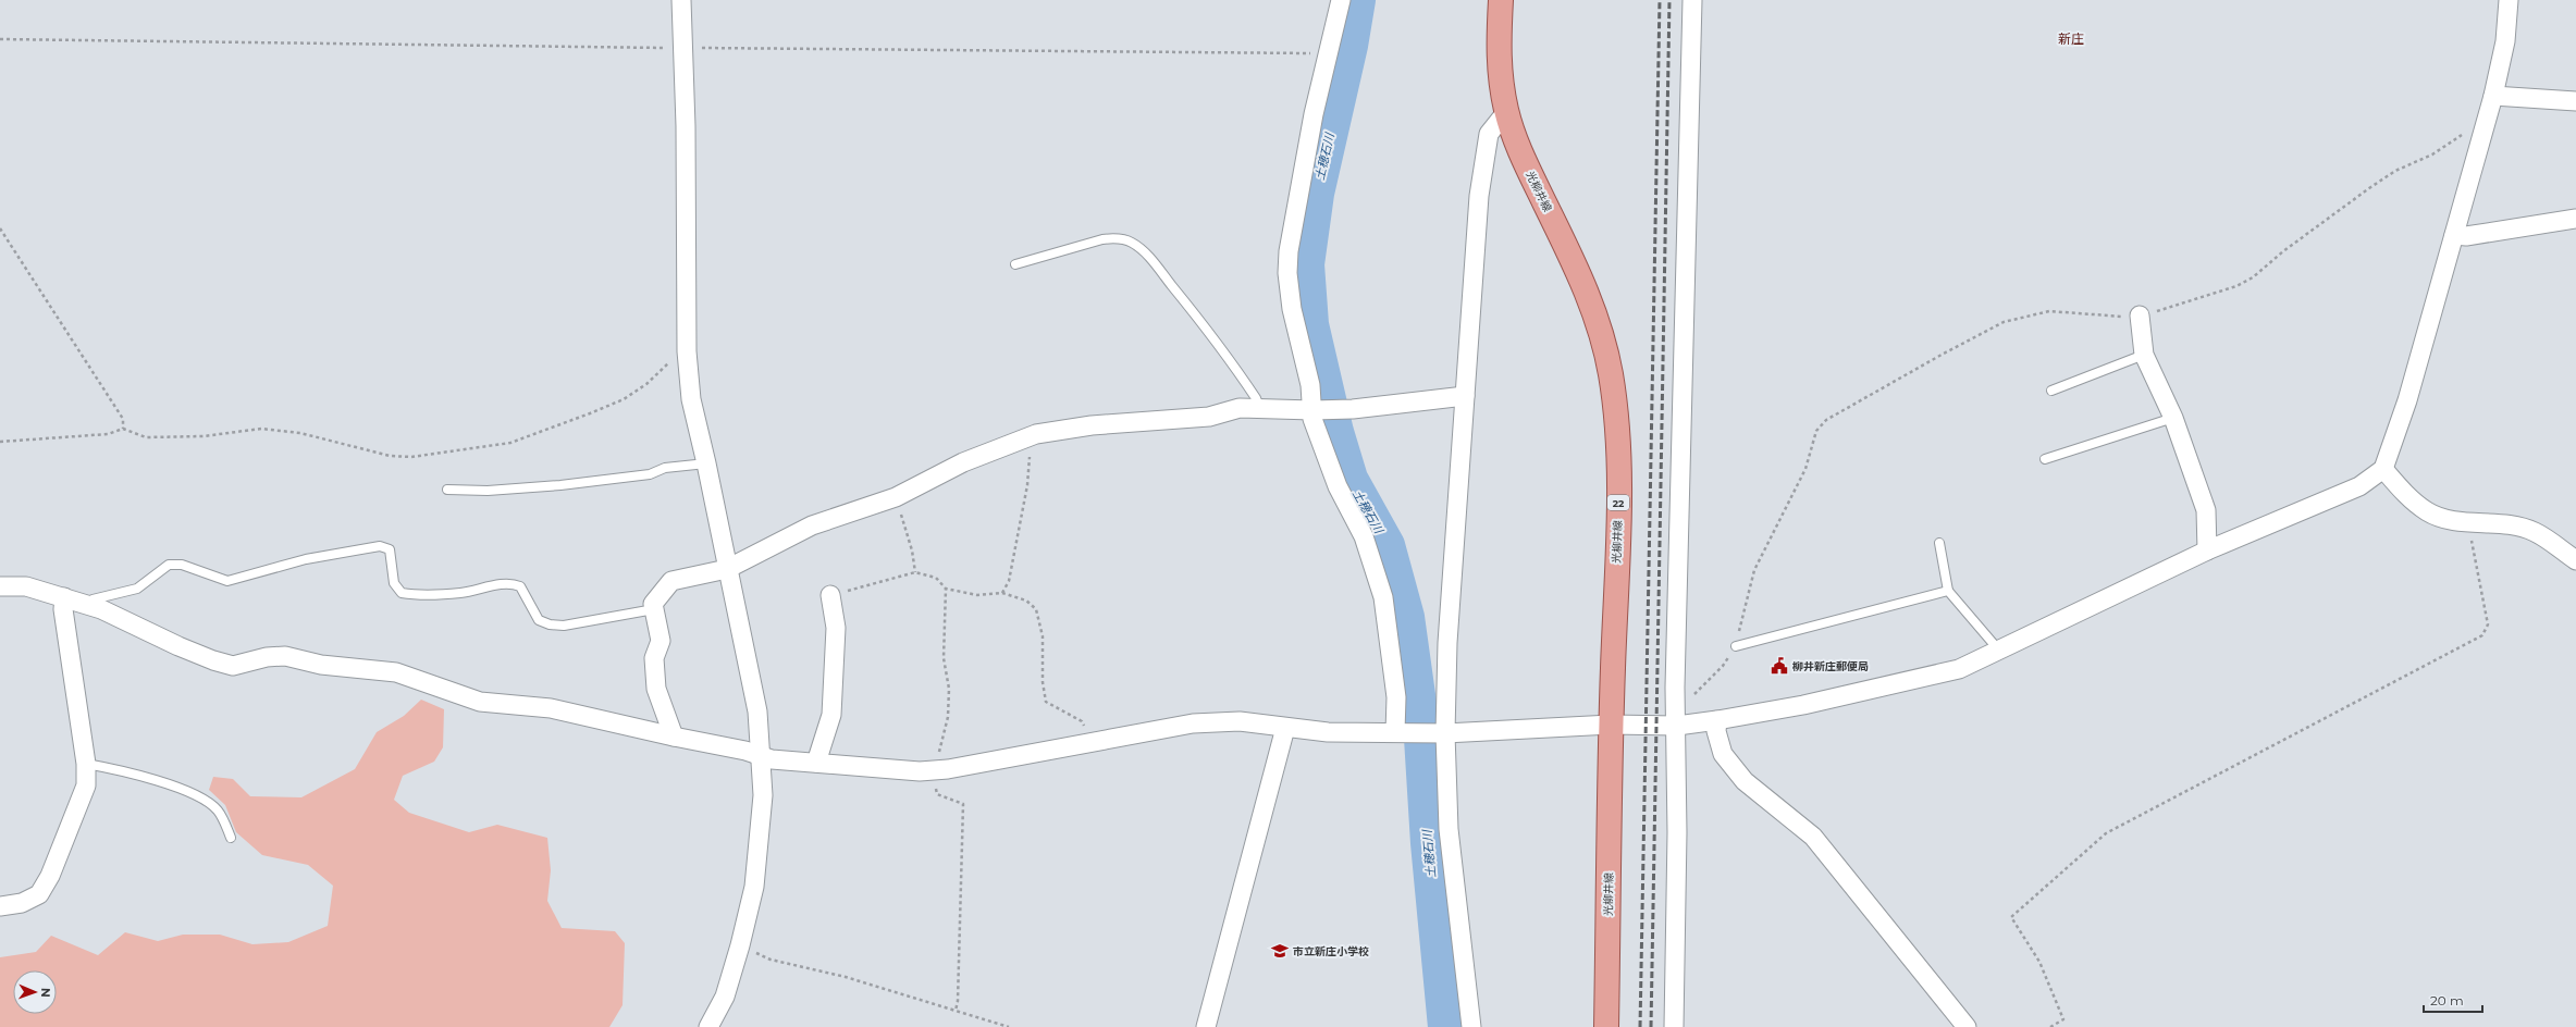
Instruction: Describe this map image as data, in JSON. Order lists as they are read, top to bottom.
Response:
{
  "streets": {
    "main road": ["光柳井線", "22"]
  },
  "districts": ["新庄"],
  "water": ["土穂石川"],
  "places": {
    "public building": ["柳井新庄郵便局"],
    "school or university": ["市立新庄小学校"]
  },
  "scale_bar": "20 m",
  "north": "right"
}
